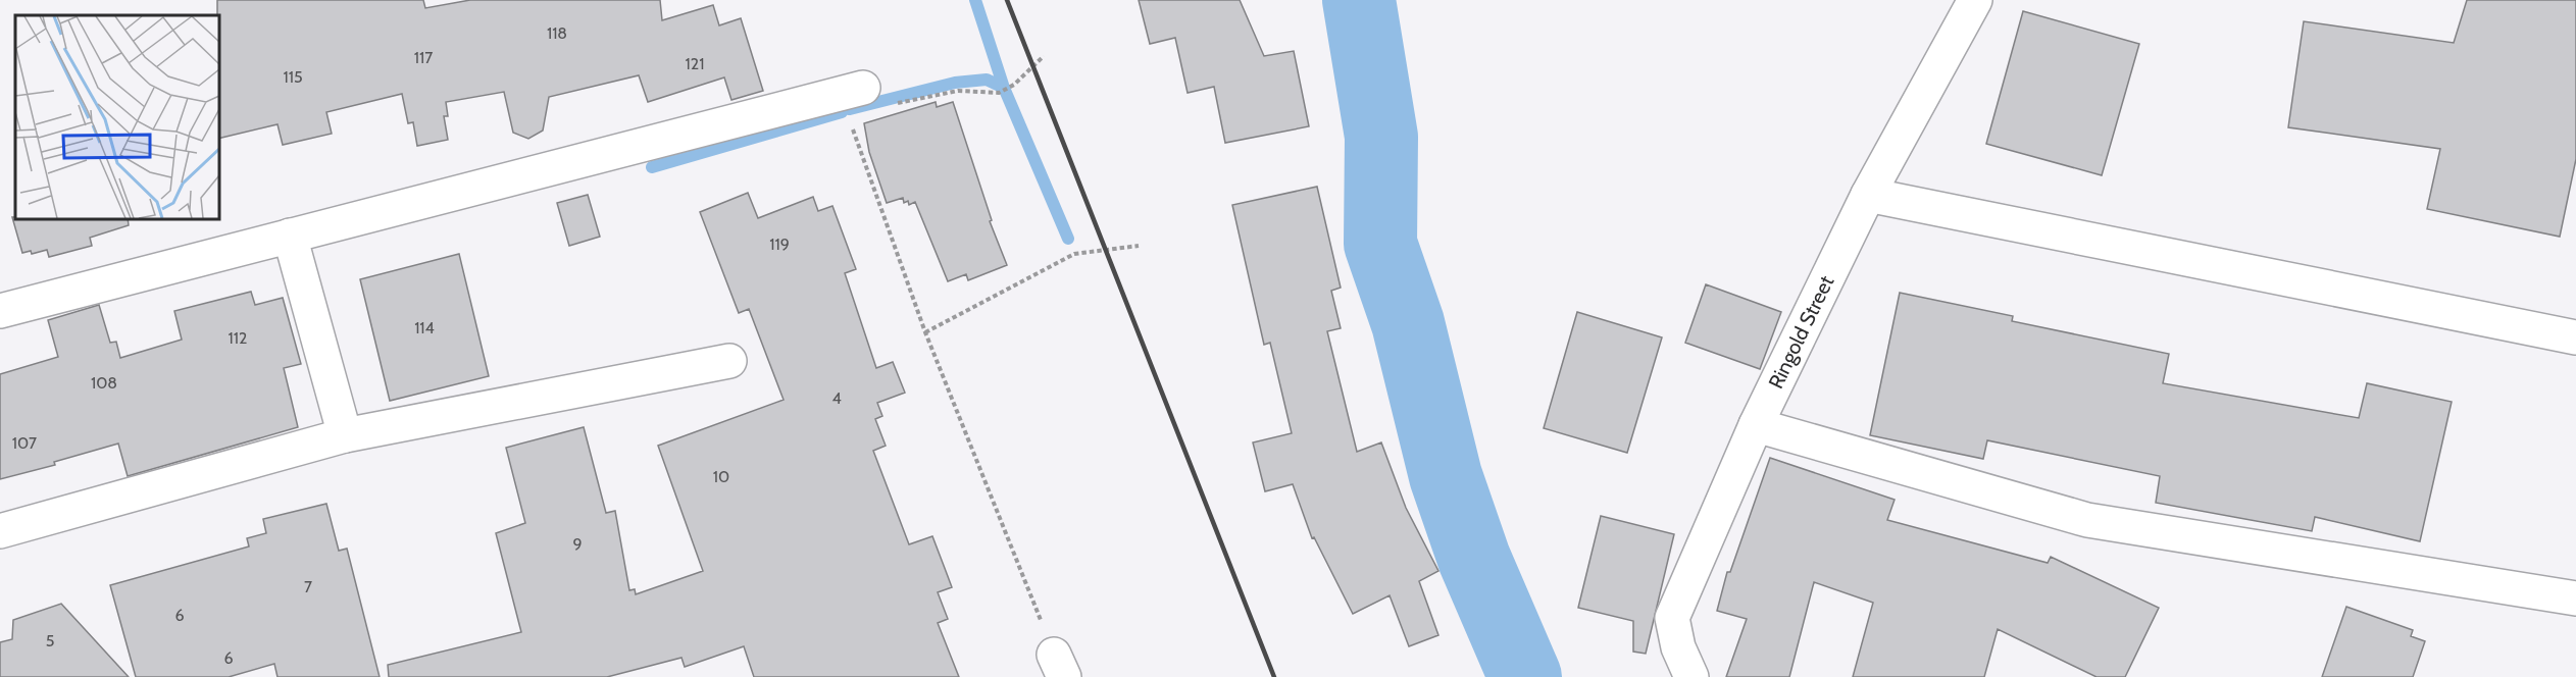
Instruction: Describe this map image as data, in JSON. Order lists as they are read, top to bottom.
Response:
{
  "streets": {
    "street": ["Ringold Street"]
  },
  "house_numbers": [
    "118",
    "117",
    "121",
    "115",
    "119",
    "114",
    "112",
    "108",
    "4",
    "107",
    "10",
    "9",
    "7",
    "6",
    "5",
    "6"
  ]
}
